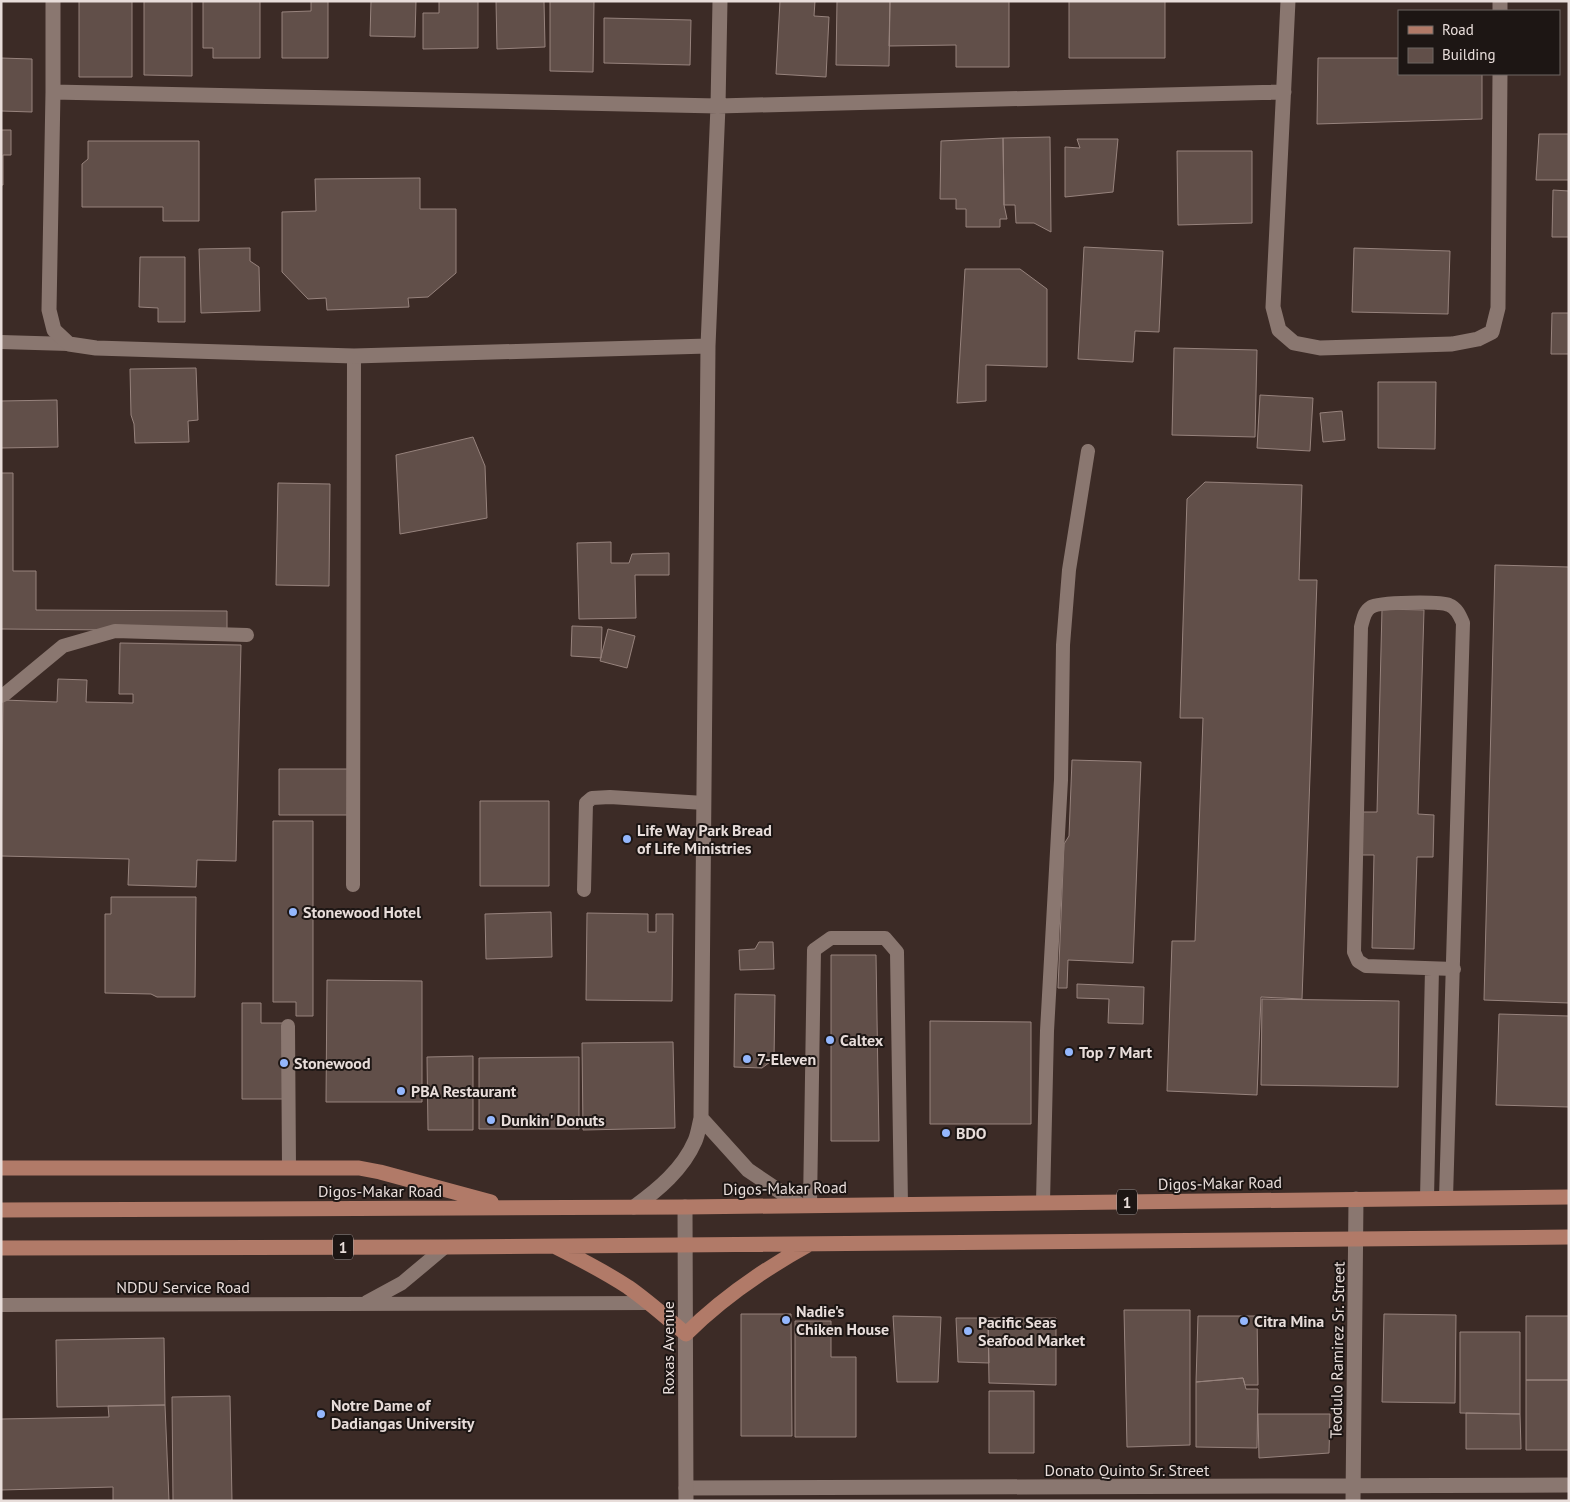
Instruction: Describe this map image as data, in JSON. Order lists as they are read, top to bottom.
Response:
{
  "streets": {
    "main road": ["Digos-Makar Road", "1"],
    "street": ["Roxas Avenue", "Teodulo Ramirez Sr. Street", "Donato Quinto Sr. Street"],
    "lane": ["NDDU Service Road"]
  },
  "crossings": [
    ["Digos-Makar Road", "Roxas Avenue"],
    ["Digos-Makar Road", "Teodulo Ramirez Sr. Street"],
    ["1", "NDDU Service Road"],
    ["1", "Roxas Avenue"],
    ["1", "Teodulo Ramirez Sr. Street"],
    ["Roxas Avenue", "Donato Quinto Sr. Street"],
    ["Teodulo Ramirez Sr. Street", "Donato Quinto Sr. Street"]
  ],
  "places": [
    "Life Way Park Bread of Life Ministries",
    "Stonewood Hotel",
    "Caltex",
    "Top 7 Mart",
    "7-Eleven",
    "Stonewood",
    "PBA Restaurant",
    "Dunkin' Donuts",
    "BDO",
    "Nadie's Chiken House",
    "Citra Mina",
    "Pacific Seas Seafood Market",
    "Notre Dame of Dadiangas University"
  ],
  "legend": ["Road", "Building"]
}
